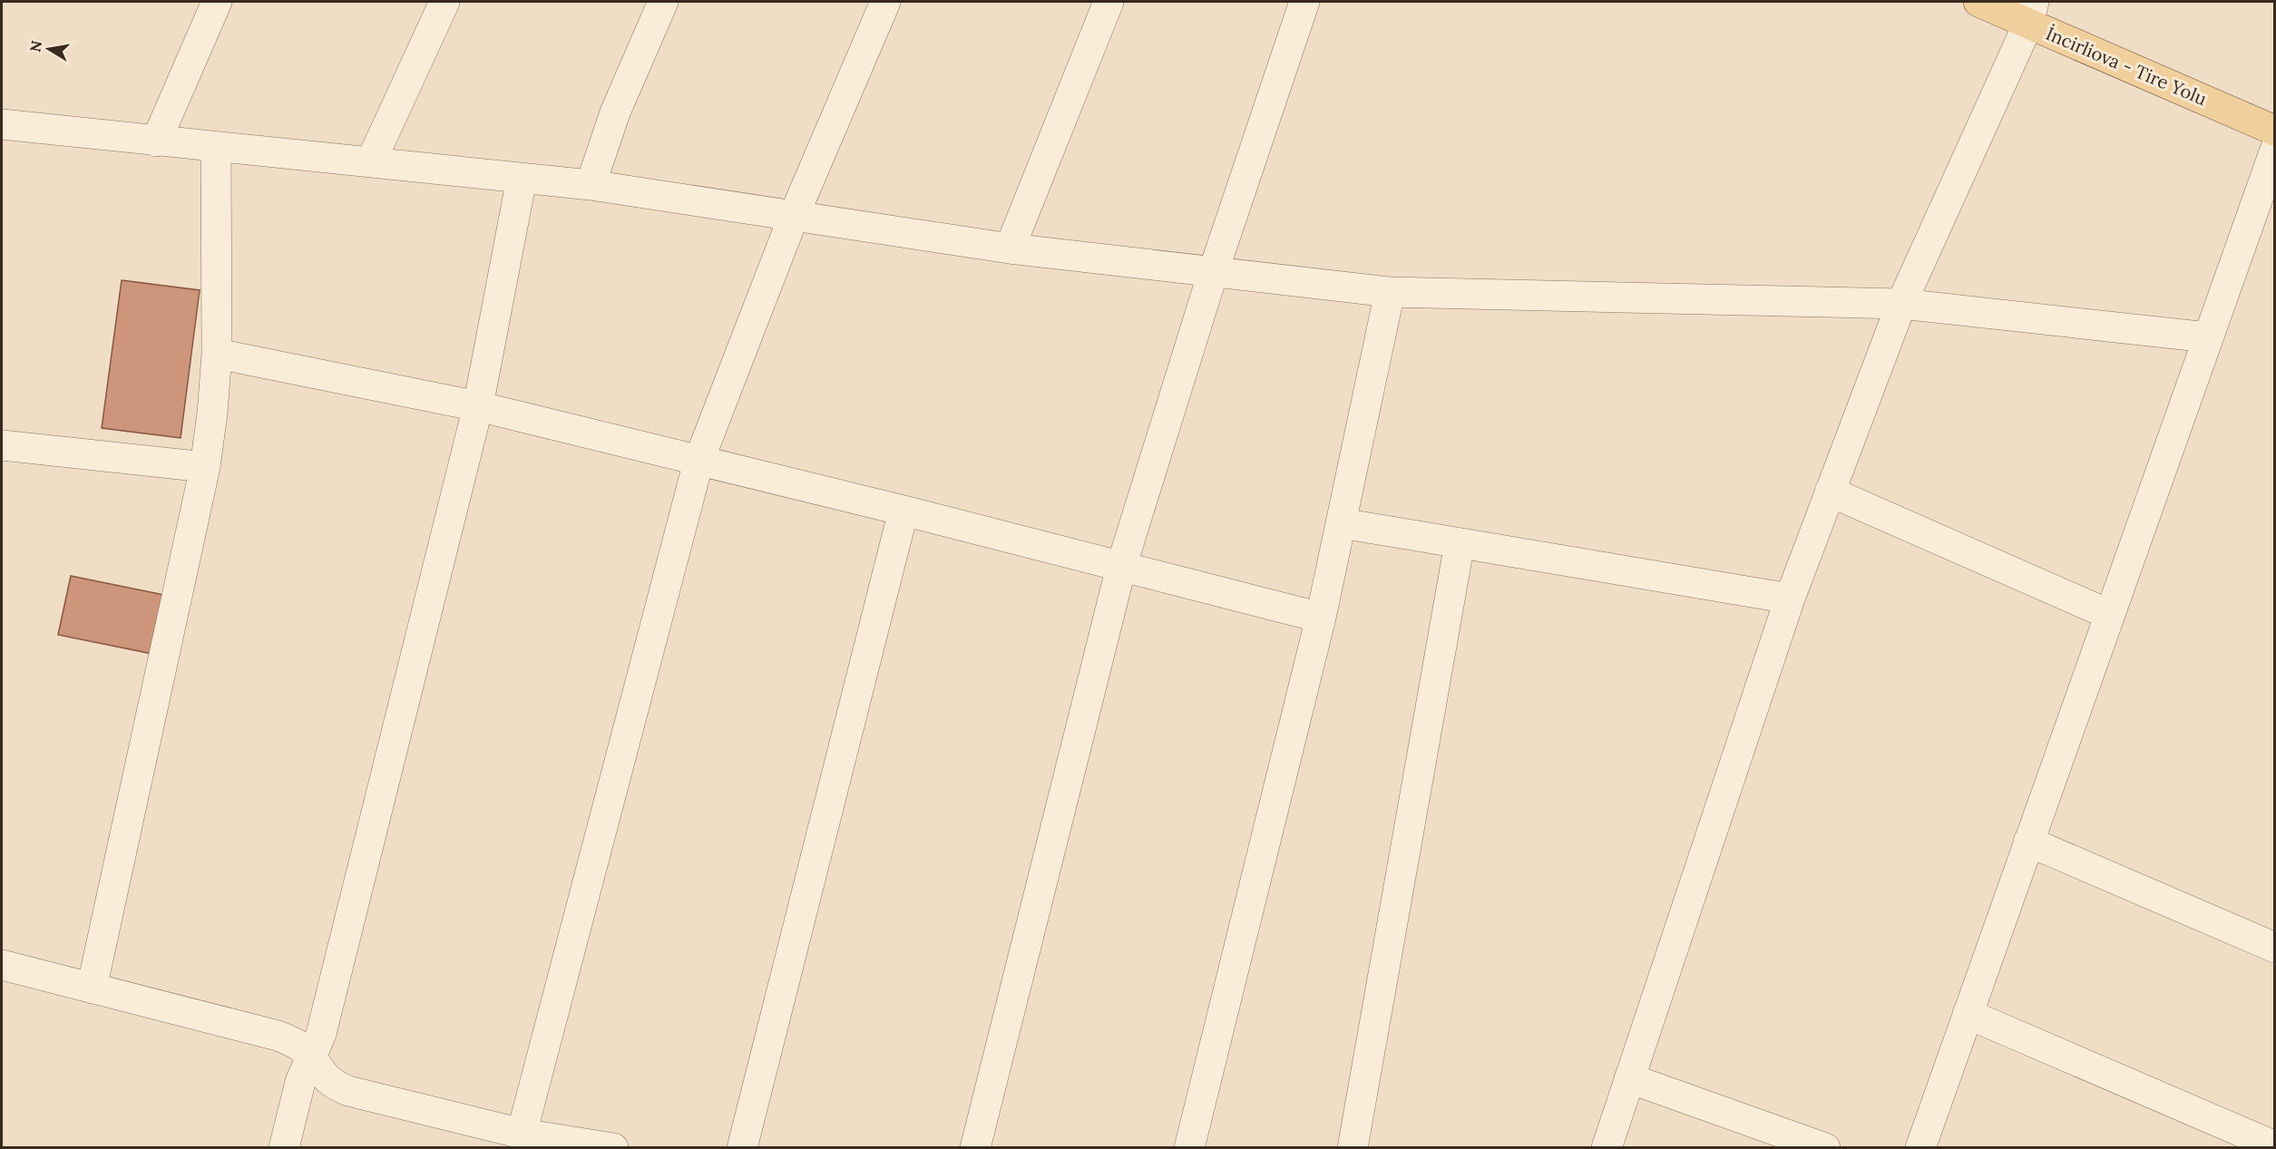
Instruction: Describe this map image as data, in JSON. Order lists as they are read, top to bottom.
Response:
{
  "streets": {
    "main road": ["İncirliova - Tire Yolu"]
  },
  "north": "left"
}
